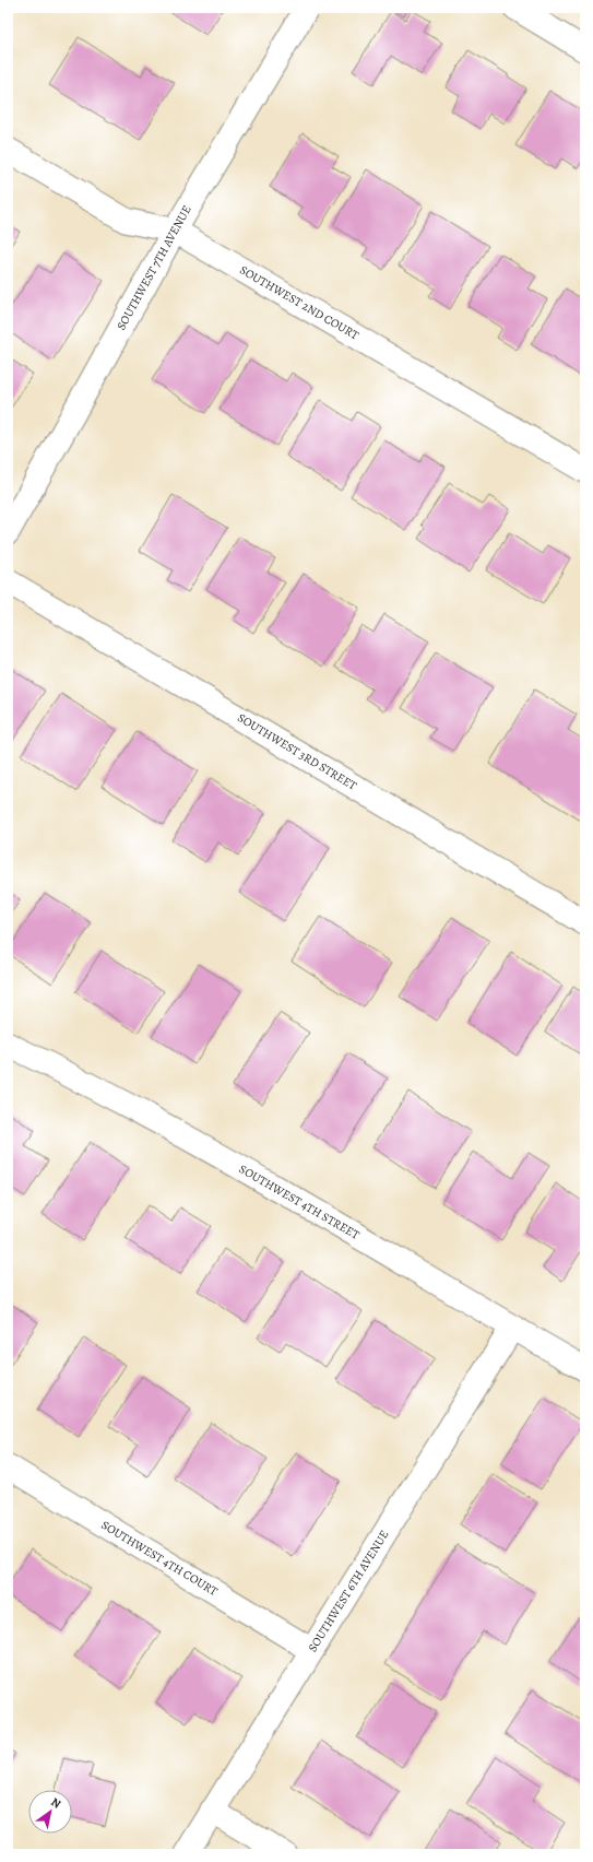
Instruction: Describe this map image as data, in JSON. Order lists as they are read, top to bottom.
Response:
{
  "streets": {
    "street": [
      "SOUTHWEST 7TH AVENUE",
      "SOUTHWEST 2ND COURT",
      "SOUTHWEST 3RD STREET",
      "SOUTHWEST 4TH STREET",
      "SOUTHWEST 4TH COURT",
      "SOUTHWEST 6TH AVENUE"
    ]
  },
  "crossings": [
    ["SOUTHWEST 7TH AVENUE", "SOUTHWEST 2ND COURT"],
    ["SOUTHWEST 4TH STREET", "SOUTHWEST 6TH AVENUE"],
    ["SOUTHWEST 4TH COURT", "SOUTHWEST 6TH AVENUE"]
  ],
  "north": "top right"
}
